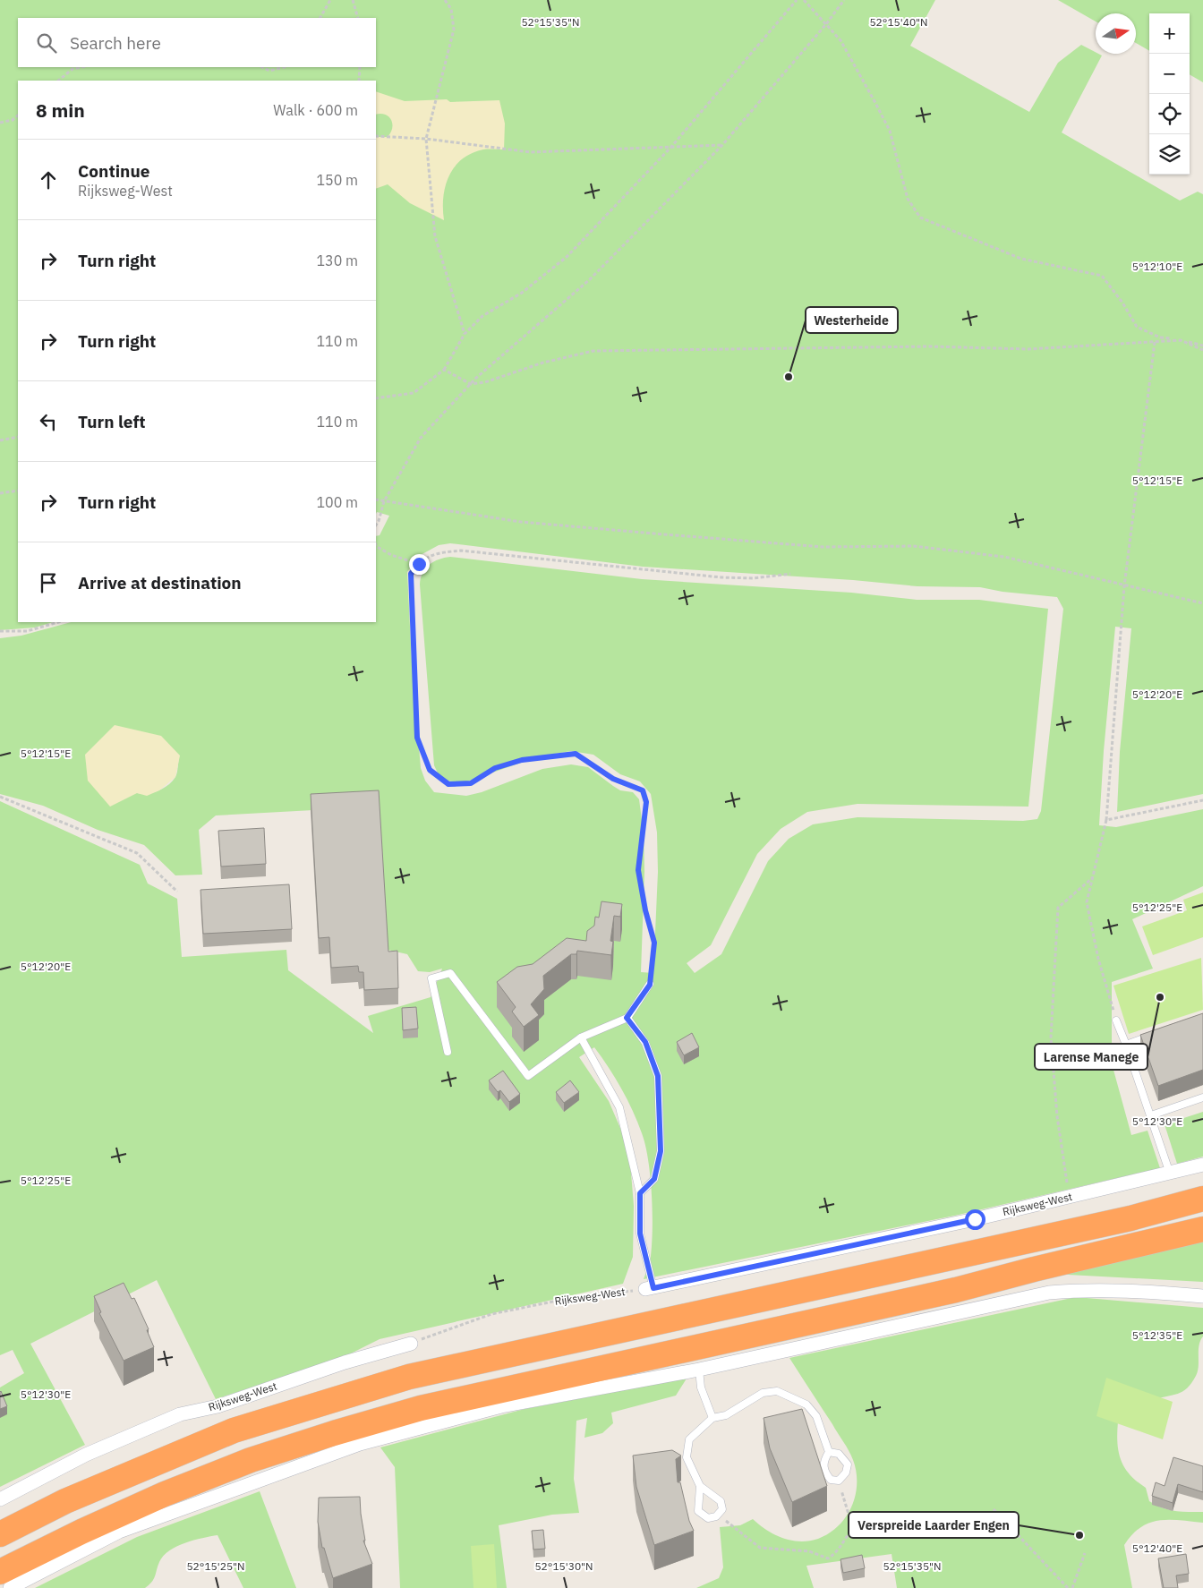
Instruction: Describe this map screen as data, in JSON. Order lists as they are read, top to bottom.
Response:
{
  "streets": {
    "street": ["Rijksweg-West"]
  },
  "places": ["Westerheide", "Larense Manege", "Verspreide Laarder Engen"],
  "north": "right",
  "page": {
    "map_buttons": ["+", "−"],
    "search": "Search here",
    "heading": ["8 min", "Walk · 600 m"],
    "list": [
      ["Continue", "Rijksweg-West", "150 m"],
      ["Turn right", "130 m"],
      ["Turn right", "110 m"],
      ["Turn left", "110 m"],
      ["Turn right", "100 m"],
      "Arrive at destination"
    ]
  },
  "coordinates": [
    "52°15'35\"N",
    "52°15'40\"N",
    "5°12'10\"E",
    "5°12'15\"E",
    "5°12'20\"E",
    "5°12'25\"E",
    "5°12'30\"E",
    "5°12'35\"E",
    "5°12'40\"E",
    "52°15'25\"N",
    "52°15'30\"N"
  ]
}
